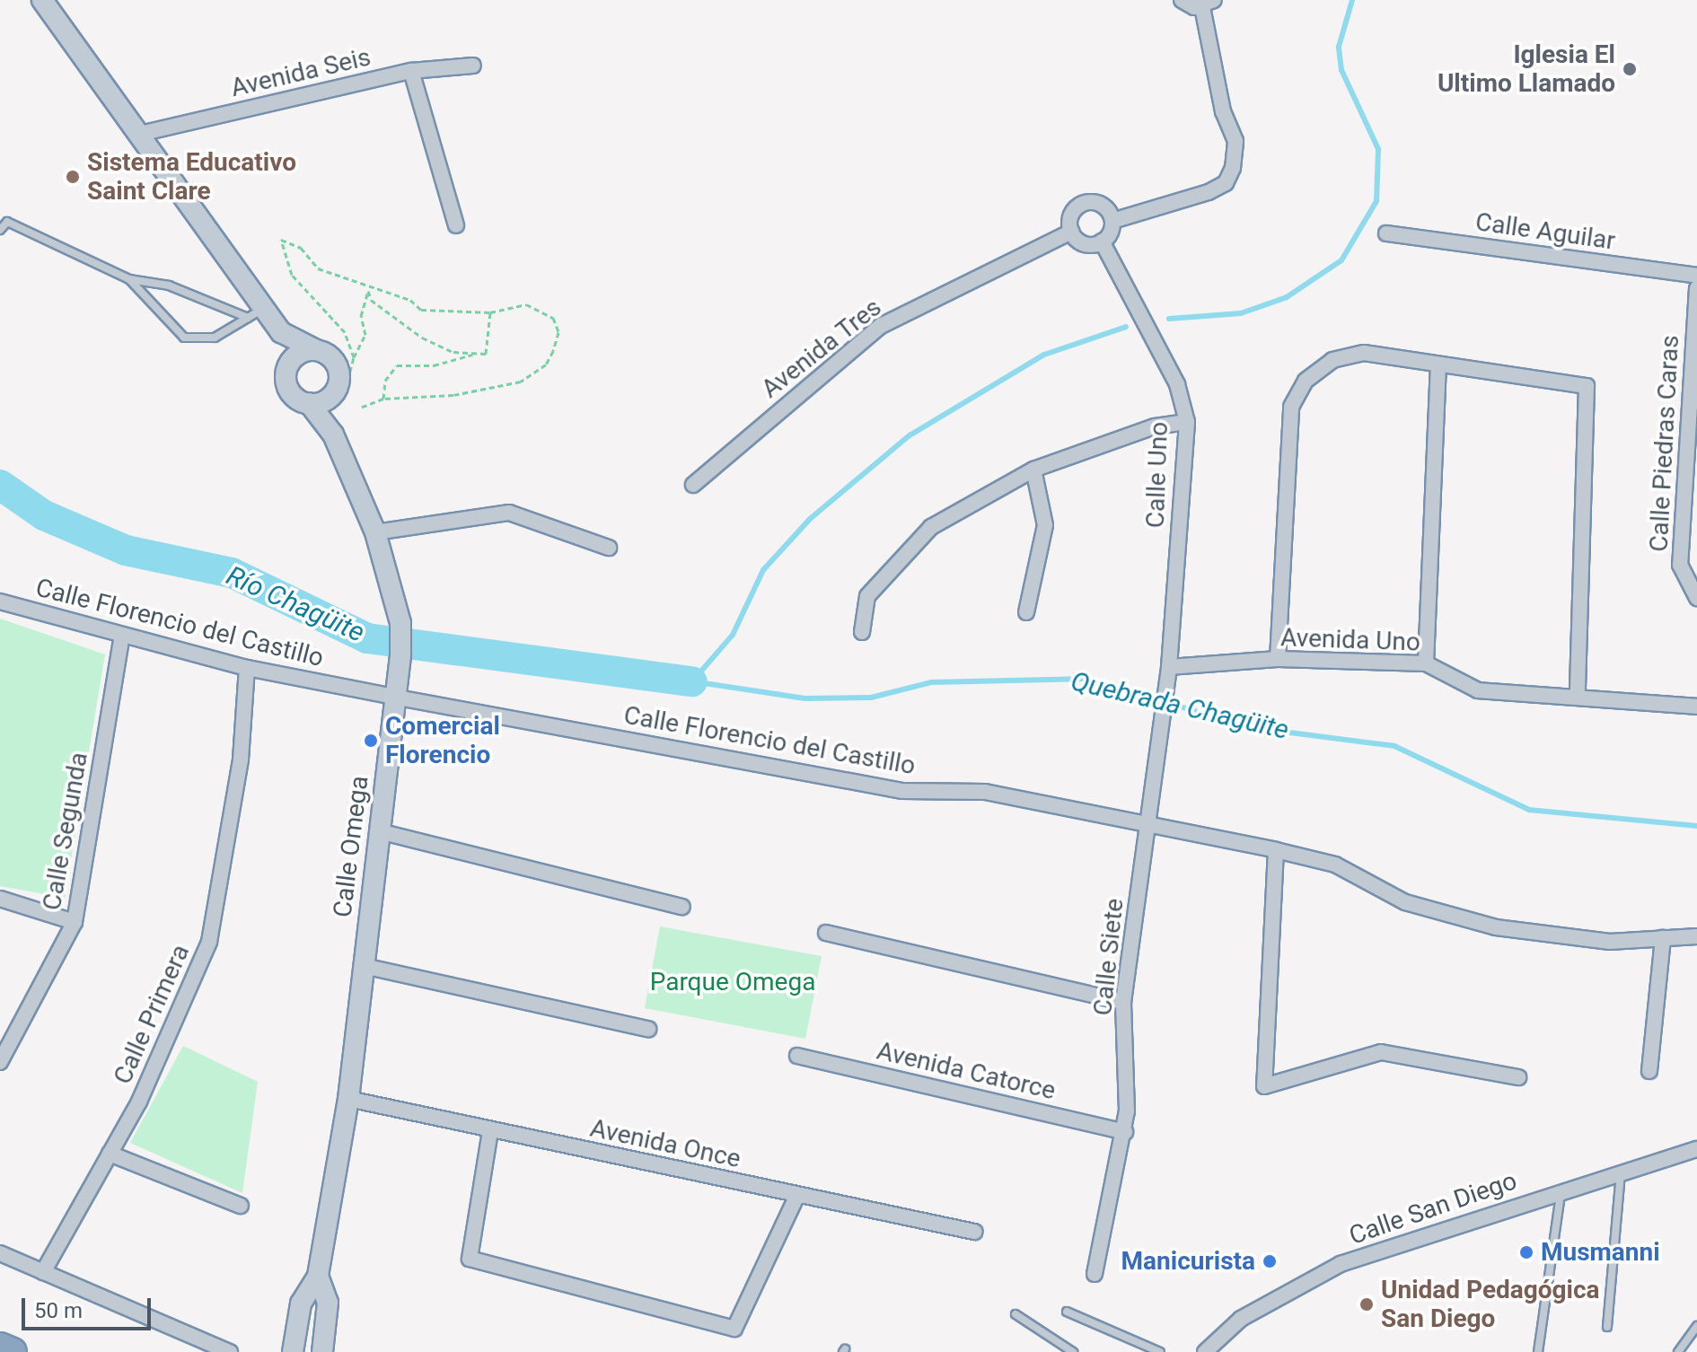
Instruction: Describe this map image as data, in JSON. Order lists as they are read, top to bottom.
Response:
{
  "streets": {
    "street": [
      "Avenida Seis",
      "Calle Aguilar",
      "Avenida Tres",
      "Calle Piedras Caras",
      "Calle Uno",
      "Calle Florencio del Castillo",
      "Avenida Uno",
      "Calle Segunda",
      "Calle Omega",
      "Calle Siete",
      "Calle Primera",
      "Avenida Catorce",
      "Avenida Once",
      "Calle San Diego"
    ]
  },
  "crossings": [
    ["Avenida Tres", "Calle Uno"],
    ["Calle Uno", "Avenida Uno"],
    ["Calle Uno", "Calle Siete"],
    ["Calle Florencio del Castillo", "Calle Segunda"],
    ["Calle Florencio del Castillo", "Calle Omega"],
    ["Calle Florencio del Castillo", "Calle Siete"],
    ["Calle Florencio del Castillo", "Calle Primera"],
    ["Calle Omega", "Avenida Once"],
    ["Calle Siete", "Avenida Catorce"]
  ],
  "water": ["Río Chagüite", "Quebrada Chagüite"],
  "parks": ["Parque Omega"],
  "places": [
    "Iglesia El Ultimo Llamado",
    "Sistema Educativo Saint Clare",
    "Comercial Florencio",
    "Musmanni",
    "Manicurista",
    "Unidad Pedagógica San Diego"
  ],
  "scale_bar": "50 m"
}
